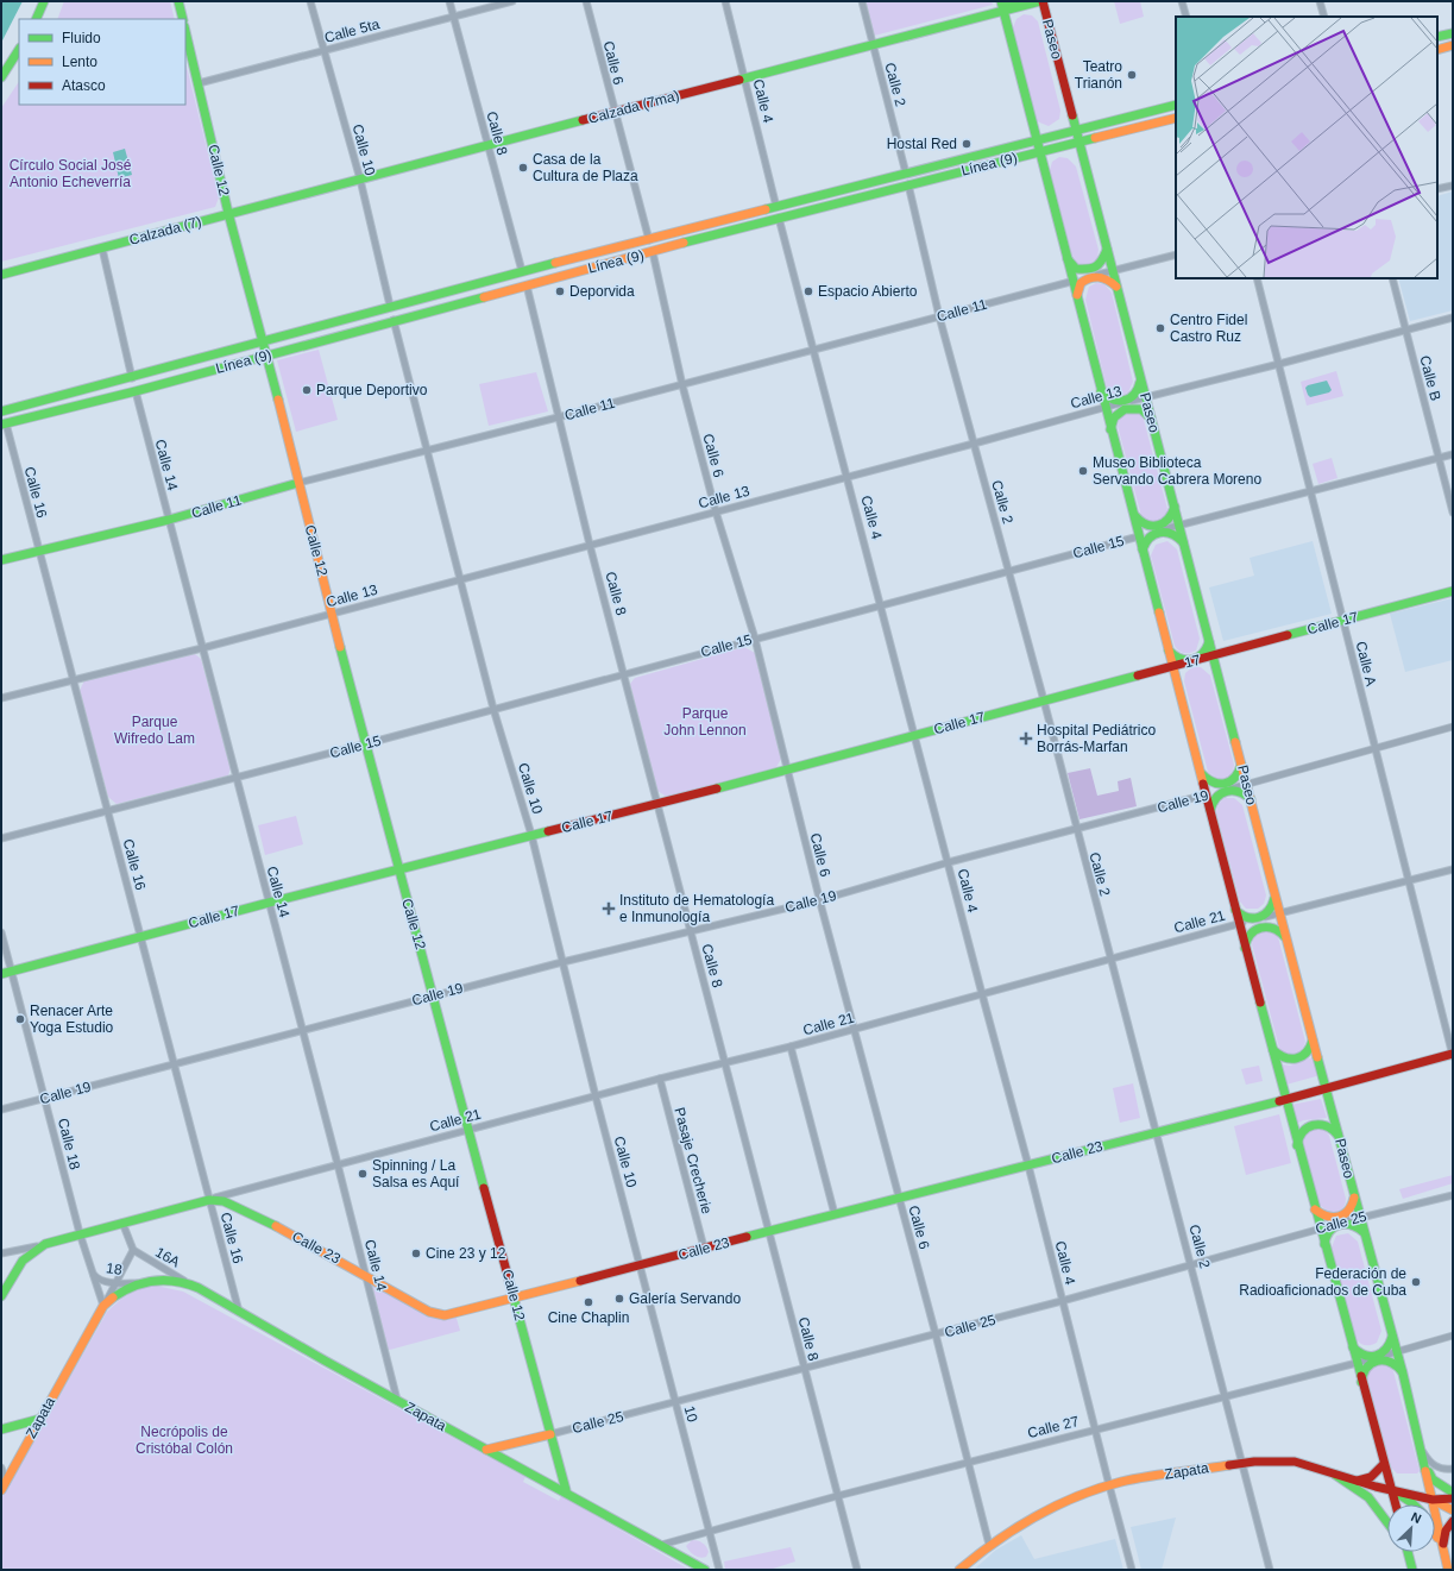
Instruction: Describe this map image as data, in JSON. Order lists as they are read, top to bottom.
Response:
{
  "streets": {
    "main road": [
      "Paseo",
      "Calzada (7ma)",
      "Línea (9)",
      "Calle 12",
      "Calzada (7)",
      "Calle 11",
      "Calle 15",
      "Calle 17",
      "17",
      "Calle 19",
      "Calle 23",
      "Calle 25",
      "Zapata"
    ],
    "street": [
      "Calle 5ta",
      "Calle 6",
      "Calle 2",
      "Calle 4",
      "Calle 8",
      "Calle 10",
      "Calle B",
      "Calle 13",
      "Calle 14",
      "Calle 16",
      "Calle A",
      "Calle 21",
      "Calle 18",
      "Pasaje Crecherie",
      "16A",
      "18",
      "10",
      "Calle 27"
    ]
  },
  "crossings": [
    ["Calle 5ta", "Calle 8"],
    ["Calle 5ta", "Calle 10"],
    ["Calle 5ta", "Calle 12"],
    ["Paseo", "Calzada (7ma)"],
    ["Paseo", "Línea (9)"],
    ["Paseo", "Calle 11"],
    ["Paseo", "Calle 13"],
    ["Paseo", "Calle 15"],
    ["Paseo", "Calle 17"],
    ["Paseo", "17"],
    ["Paseo", "Calle 19"],
    ["Paseo", "Calle 21"],
    ["Paseo", "Calle 23"],
    ["Paseo", "Calle 25"],
    ["Paseo", "Zapata"],
    ["Paseo", "Calle 27"],
    ["Calle 6", "Calzada (7ma)"],
    ["Calle 6", "Línea (9)"],
    ["Calle 6", "Calle 11"],
    ["Calle 6", "Calle 13"],
    ["Calle 6", "Calle 15"],
    ["Calle 6", "Calle 17"],
    ["Calle 6", "Calle 19"],
    ["Calle 6", "Calle 21"],
    ["Calle 6", "Calle 23"],
    ["Calle 6", "Calle 25"],
    ["Calle 6", "Zapata"],
    ["Calle 6", "Calle 27"],
    ["Calle 2", "Calzada (7ma)"],
    ["Calle 2", "Línea (9)"],
    ["Calle 2", "Calle 11"],
    ["Calle 2", "Calle 13"],
    ["Calle 2", "Calle 15"],
    ["Calle 2", "Calle 17"],
    ["Calle 2", "Calle 19"],
    ["Calle 2", "Calle 21"],
    ["Calle 2", "Calle 23"],
    ["Calle 2", "Calle 25"],
    ["Calle 2", "Zapata"],
    ["Calle 2", "Calle 27"],
    ["Calle 4", "Calzada (7ma)"],
    ["Calle 4", "Línea (9)"],
    ["Calle 4", "Calle 11"],
    ["Calle 4", "Calle 13"],
    ["Calle 4", "Calle 15"],
    ["Calle 4", "Calle 17"],
    ["Calle 4", "Calle 19"],
    ["Calle 4", "Calle 21"],
    ["Calle 4", "Calle 23"],
    ["Calle 4", "Calle 25"],
    ["Calle 4", "Zapata"],
    ["Calle 4", "Calle 27"],
    ["Calzada (7ma)", "Calle 8"],
    ["Calzada (7ma)", "Calle 10"],
    ["Calzada (7ma)", "Calle 12"],
    ["Calzada (7ma)", "Calzada (7)"],
    ["Calle 8", "Línea (9)"],
    ["Calle 8", "Calle 11"],
    ["Calle 8", "Calle 13"],
    ["Calle 8", "Calle 15"],
    ["Calle 8", "Calle 17"],
    ["Calle 8", "Calle 19"],
    ["Calle 8", "Calle 21"],
    ["Calle 8", "Calle 23"],
    ["Calle 8", "Calle 25"],
    ["Calle 8", "Calle 27"],
    ["Calle 10", "Línea (9)"],
    ["Calle 10", "Calle 11"],
    ["Calle 10", "Calle 13"],
    ["Calle 10", "Calle 15"],
    ["Calle 10", "Calle 17"],
    ["Calle 10", "Calle 19"],
    ["Calle 10", "Calle 21"],
    ["Calle 10", "Calle 23"],
    ["Calle 10", "10"],
    ["Línea (9)", "Calle 12"],
    ["Línea (9)", "Calle 14"],
    ["Línea (9)", "Calle 16"],
    ["Calle 12", "Calzada (7)"],
    ["Calle 12", "Calle 11"],
    ["Calle 12", "Calle 13"],
    ["Calle 12", "Calle 15"],
    ["Calle 12", "Calle 17"],
    ["Calle 12", "Calle 19"],
    ["Calle 12", "Calle 21"],
    ["Calle 12", "Calle 23"],
    ["Calle 12", "Calle 25"],
    ["Calle 12", "Zapata"],
    ["Calle 11", "Calle 14"],
    ["Calle 11", "Calle 16"],
    ["Calle B", "Calle 13"],
    ["Calle B", "Calle 15"],
    ["Calle 13", "Calle 14"],
    ["Calle 13", "Calle 16"],
    ["Calle 13", "Calle A"],
    ["Calle 14", "Calle 15"],
    ["Calle 14", "Calle 17"],
    ["Calle 14", "Calle 19"],
    ["Calle 14", "Calle 21"],
    ["Calle 14", "Calle 23"],
    ["Calle 14", "Zapata"],
    ["Calle 16", "Calle 15"],
    ["Calle 16", "Calle 17"],
    ["Calle 16", "Calle 19"],
    ["Calle 16", "Calle 21"],
    ["Calle 16", "Calle 23"],
    ["Calle 16", "Zapata"],
    ["Calle 15", "Calle A"],
    ["Calle 17", "17"],
    ["Calle 17", "Calle A"],
    ["Calle 17", "Calle 18"],
    ["Calle A", "Calle 19"],
    ["Calle A", "Calle 21"],
    ["Calle A", "Calle 23"],
    ["Calle 19", "Calle 18"],
    ["Calle 21", "Calle 23"],
    ["Calle 21", "Pasaje Crecherie"],
    ["Calle 18", "Calle 23"],
    ["Calle 18", "16A"],
    ["Calle 18", "18"],
    ["Calle 18", "Zapata"],
    ["Calle 23", "Pasaje Crecherie"],
    ["Calle 23", "16A"],
    ["Calle 23", "10"],
    ["Calle 25", "10"],
    ["Calle 25", "Zapata"],
    ["16A", "18"],
    ["16A", "Zapata"],
    ["18", "Zapata"],
    ["10", "Calle 27"],
    ["Zapata", "Calle 27"]
  ],
  "parks": [
    "Círculo Social José Antonio Echeverría",
    "Parque John Lennon",
    "Parque Wifredo Lam",
    "Necrópolis de Cristóbal Colón"
  ],
  "places": {
    "other": [
      "Teatro Trianón",
      "Hostal Red",
      "Casa de la Cultura de Plaza",
      "Deporvida",
      "Espacio Abierto",
      "Centro Fidel Castro Ruz",
      "Parque Deportivo",
      "Museo Biblioteca Servando Cabrera Moreno",
      "Renacer Arte Yoga Estudio",
      "Spinning / La Salsa es Aquí",
      "Cine 23 y 12",
      "Federación de Radioaficionados de Cuba",
      "Galería Servando",
      "Cine Chaplin"
    ],
    "health": ["Hospital Pediátrico Borrás-Marfan", "Instituto de Hematología e Inmunología"]
  },
  "legend": ["Fluido", "Lento", "Atasco"],
  "north": "top right"
}
